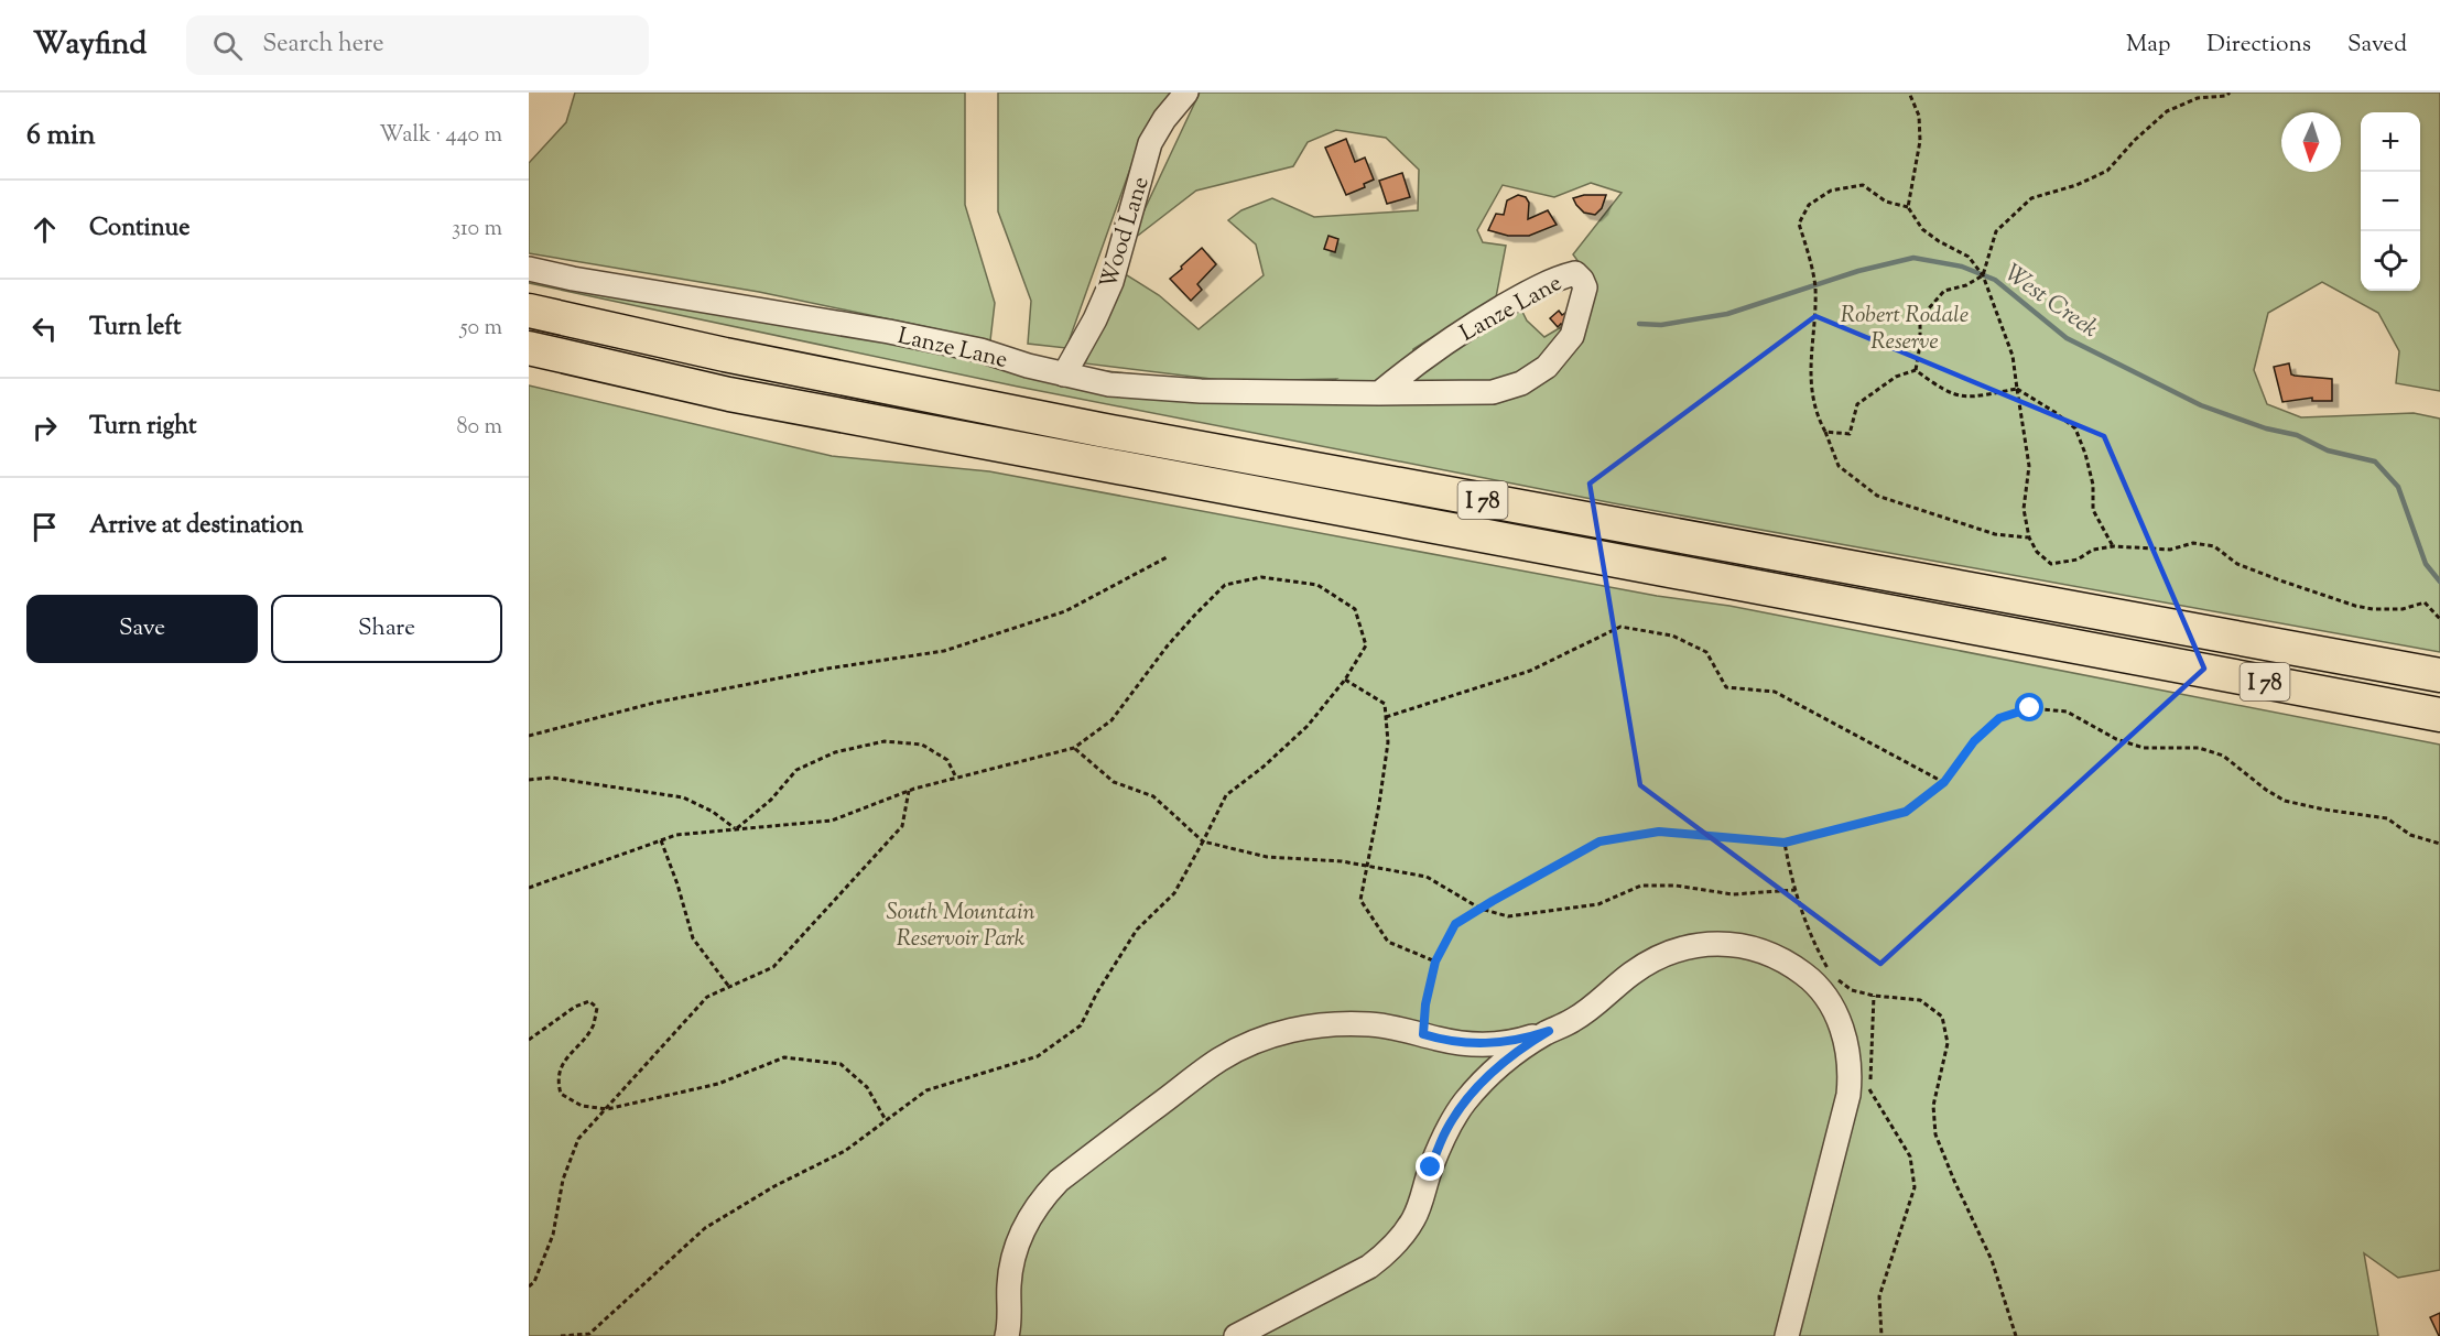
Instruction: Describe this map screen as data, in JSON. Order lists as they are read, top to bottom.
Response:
{
  "streets": {
    "highway": ["I 78"],
    "street": ["Wood Lane", "Lanze Lane"]
  },
  "crossings": [
    ["Wood Lane", "Lanze Lane"]
  ],
  "water": ["West Creek"],
  "parks": ["Robert Rodale Reserve", "South Mountain Reservoir Park"],
  "north": "bottom",
  "page": {
    "header": "Wayfind",
    "search": "Search here",
    "nav": ["Map", "Directions", "Saved"],
    "heading": ["6 min", "Walk · 440 m"],
    "map_buttons": ["+", "−"],
    "list": [
      ["Continue", "310 m"],
      ["Turn left", "50 m"],
      ["Turn right", "80 m"],
      "Arrive at destination"
    ],
    "buttons": ["Save", "Share"]
  }
}
